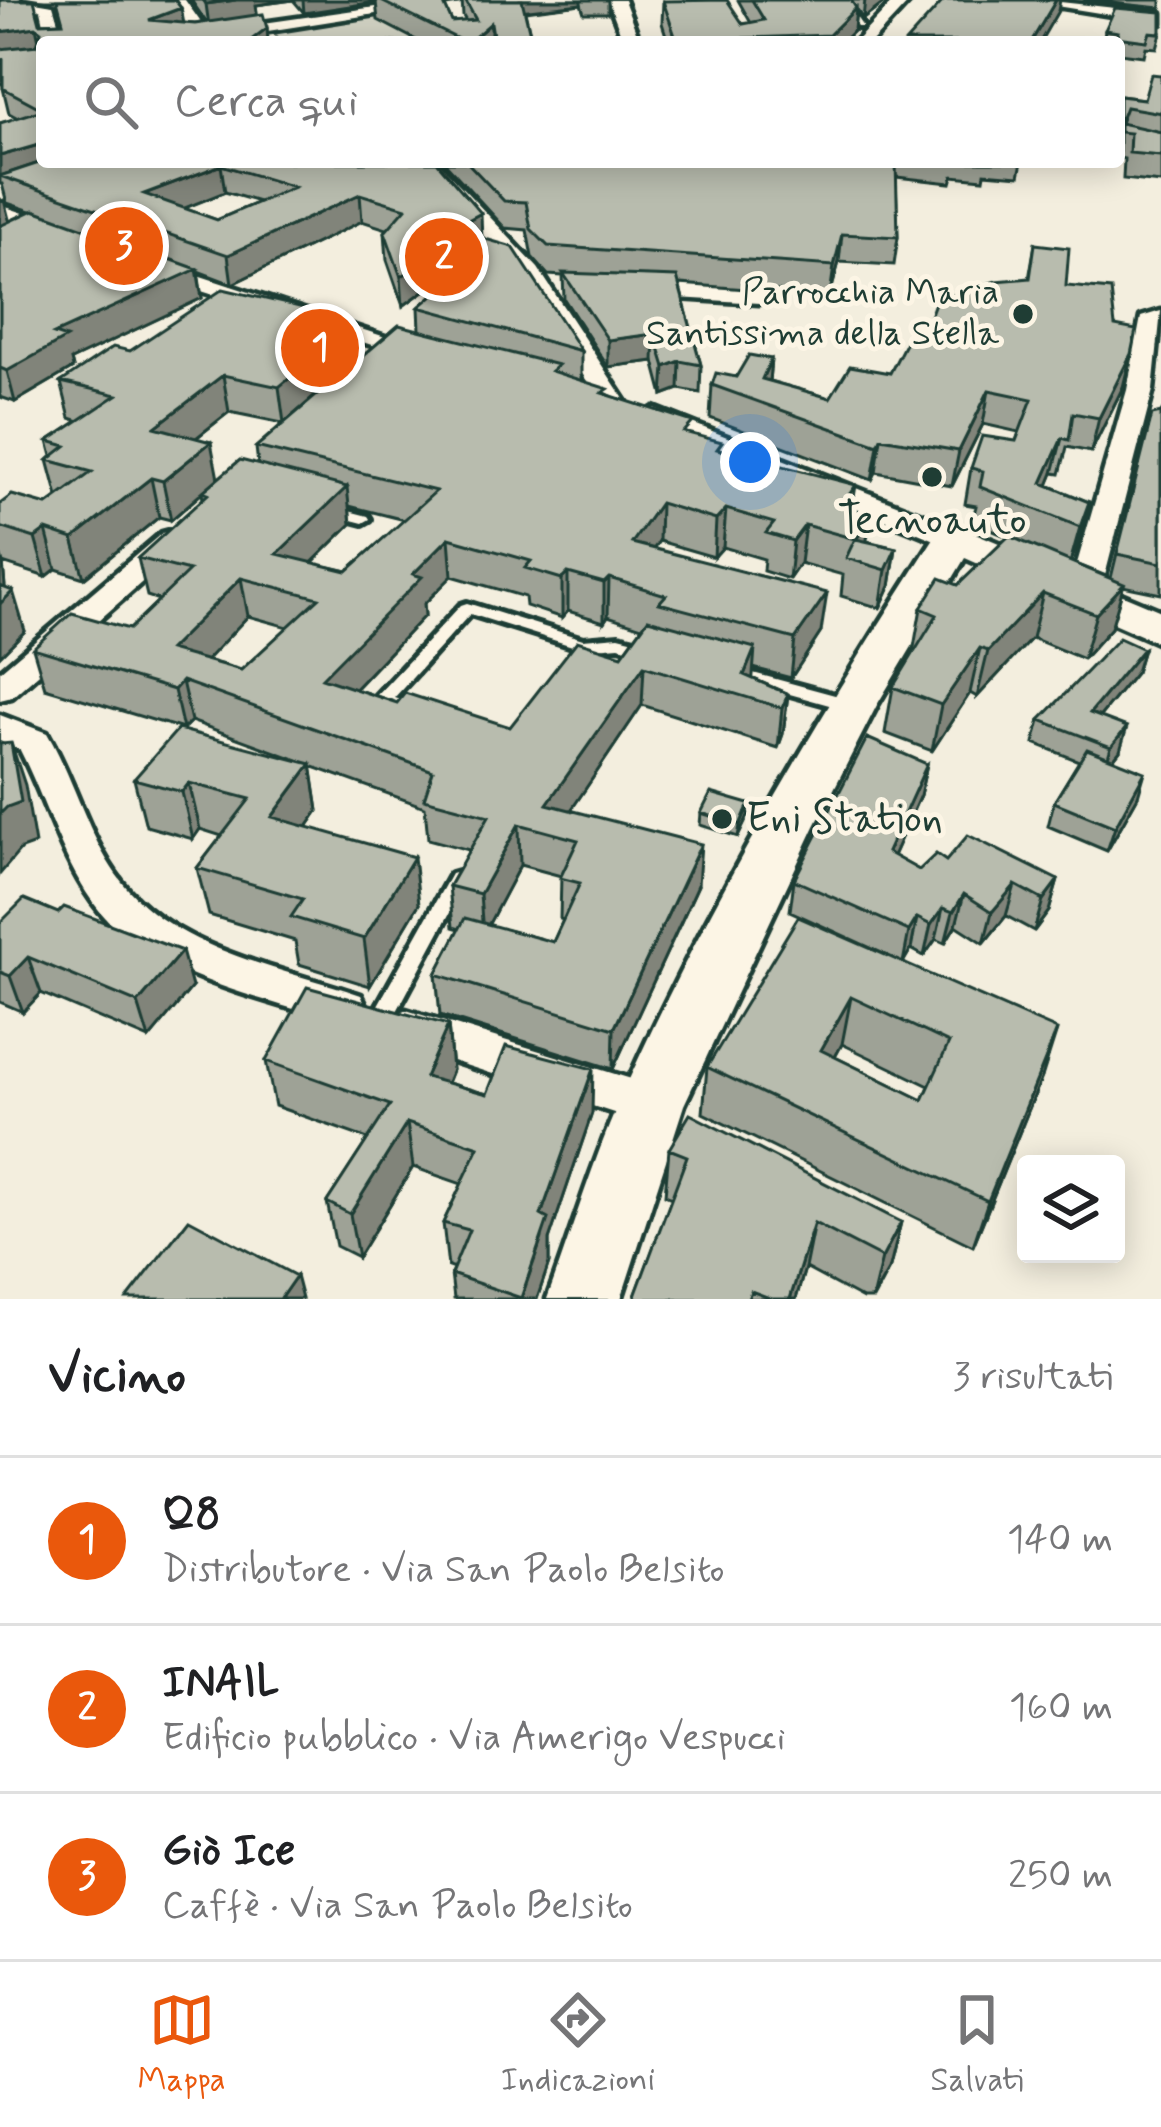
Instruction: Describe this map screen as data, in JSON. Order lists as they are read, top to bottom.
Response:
{
  "places": ["Parrocchia Maria Santissima della Stella", "Tecnoauto", "Eni Station"],
  "page": {
    "search": "Cerca qui",
    "pins": ["3", "2", "1"],
    "heading": ["Vicino", "3 risultati"],
    "list": [
      {
        "mark": "1",
        "name": "Q8",
        "note": "Distributore · Via San Paolo Belsito",
        "value": "140 m"
      },
      {
        "mark": "2",
        "name": "INAIL",
        "note": "Edificio pubblico · Via Amerigo Vespucci",
        "value": "160 m"
      },
      {
        "mark": "3",
        "name": "Giò Ice",
        "note": "Caffè · Via San Paolo Belsito",
        "value": "250 m"
      }
    ],
    "nav": ["Mappa", "Indicazioni", "Salvati"]
  }
}
